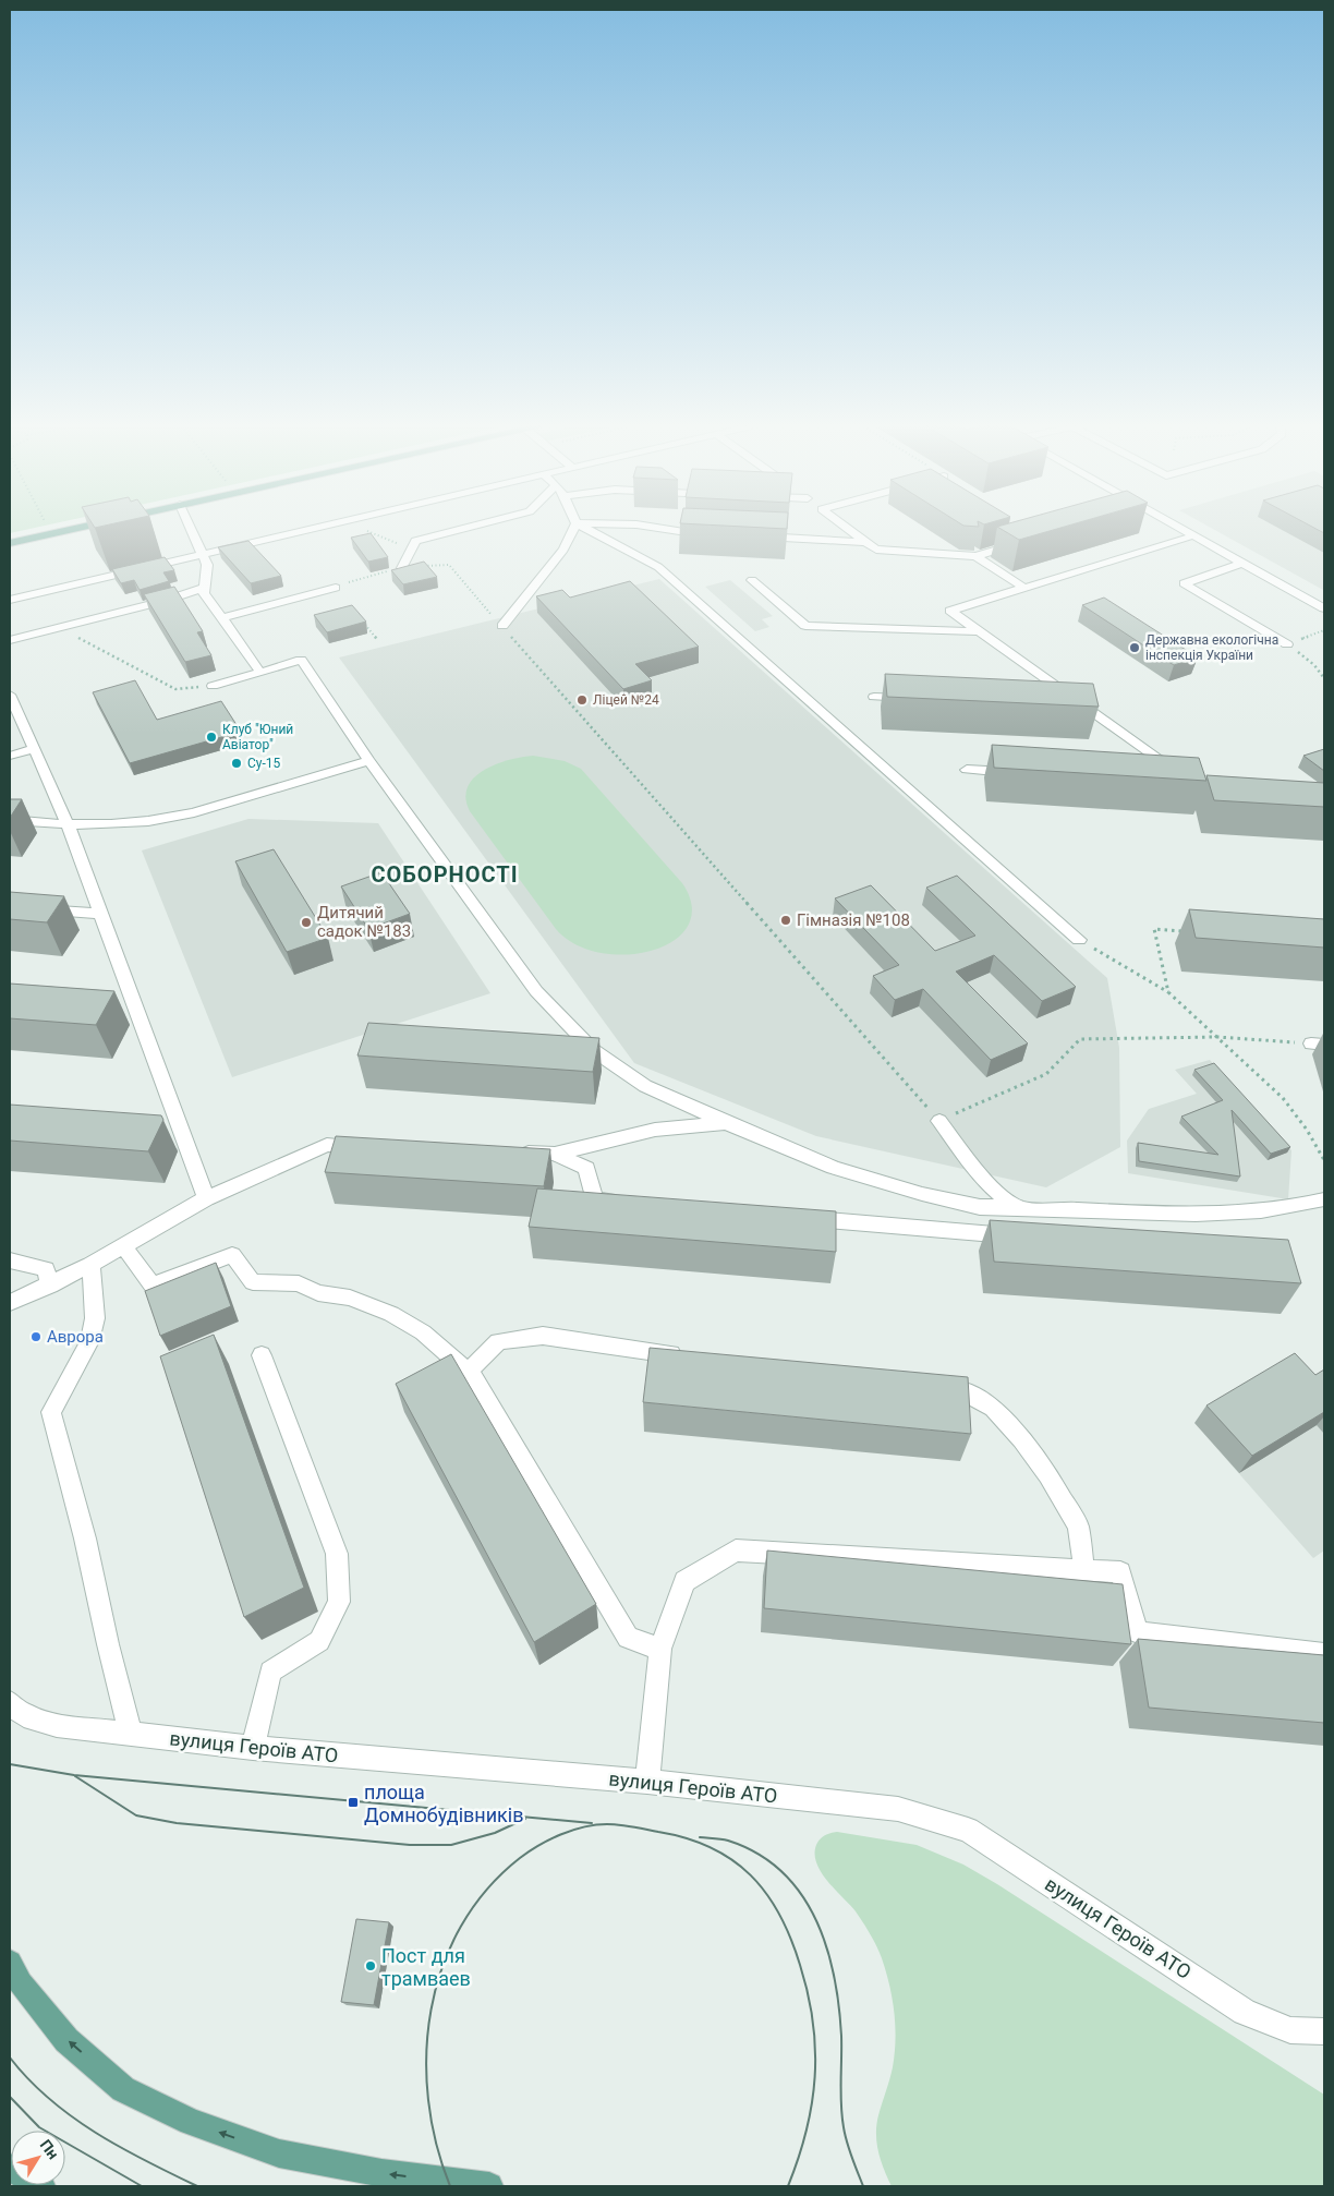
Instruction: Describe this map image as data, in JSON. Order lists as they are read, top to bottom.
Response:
{
  "streets": {
    "street": ["вулиця Героїв АТО"]
  },
  "districts": ["СОБОРНОСТІ"],
  "places": {
    "other": [
      "Державна екологічна інспекція України",
      "Ліцей №24",
      "Клуб \"Юний Авіатор\"",
      "Су-15",
      "Гімназія №108",
      "Дитячий садок №183",
      "Аврора",
      "Пост для трамваев"
    ],
    "transit": ["площа Домнобудівників"]
  },
  "north": "top right"
}
